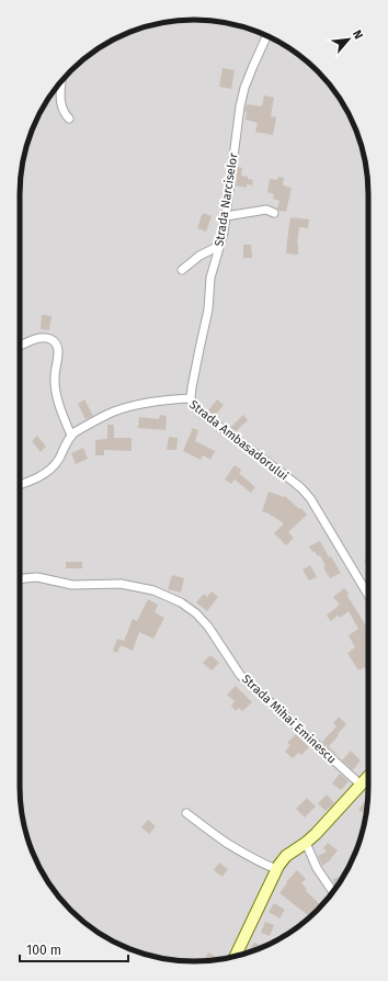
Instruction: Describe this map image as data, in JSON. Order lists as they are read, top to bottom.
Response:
{
  "streets": {
    "street": ["Strada Narciselor", "Strada Ambasadorului", "Strada Mihai Eminescu"]
  },
  "crossings": [
    ["Strada Narciselor", "Strada Ambasadorului"]
  ],
  "scale_bar": "100 m",
  "north": "top right"
}
